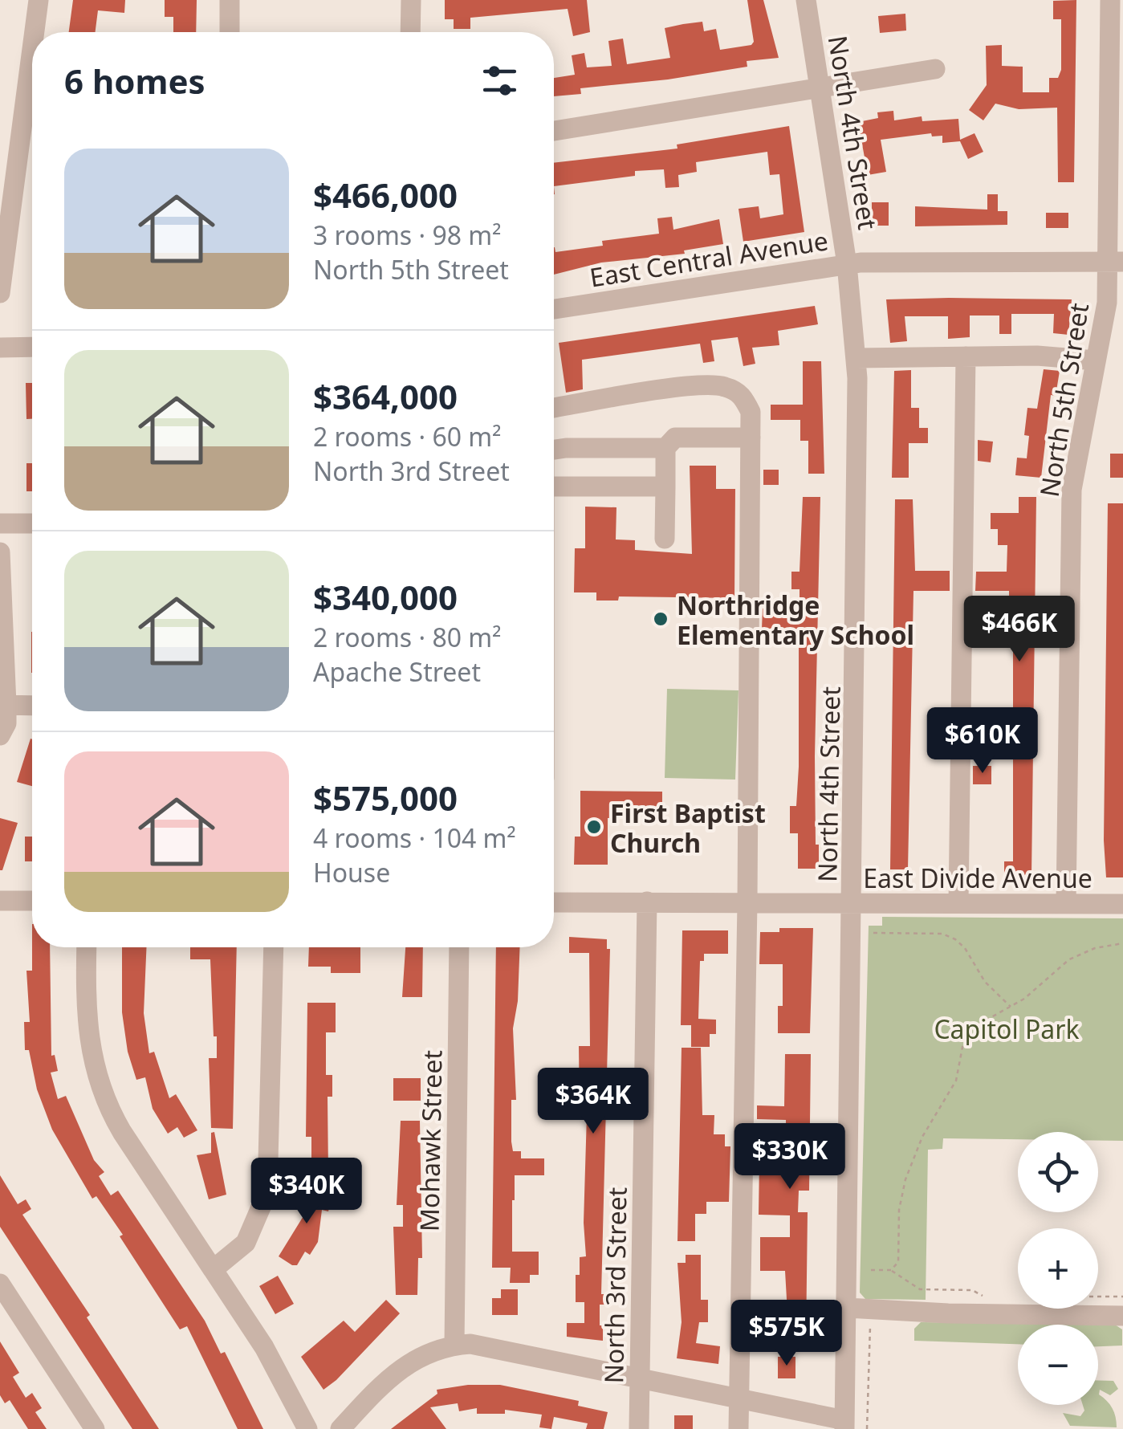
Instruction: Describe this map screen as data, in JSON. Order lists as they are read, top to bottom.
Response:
{
  "streets": {
    "street": [
      "North 4th Street",
      "East Central Avenue",
      "North 5th Street",
      "East Divide Avenue",
      "Mohawk Street",
      "North 3rd Street"
    ]
  },
  "crossings": [
    ["North 4th Street", "East Central Avenue"],
    ["North 4th Street", "East Divide Avenue"],
    ["East Central Avenue", "North 5th Street"],
    ["North 5th Street", "East Divide Avenue"],
    ["East Divide Avenue", "North 3rd Street"]
  ],
  "parks": ["Capitol Park"],
  "places": ["Northridge Elementary School", "First Baptist Church"],
  "page": {
    "heading": "6 homes",
    "list": [
      {
        "name": "$466,000",
        "note": "3 rooms · 98 m² · North 5th Street"
      },
      {
        "name": "$364,000",
        "note": "2 rooms · 60 m² · North 3rd Street"
      },
      {
        "name": "$340,000",
        "note": "2 rooms · 80 m² · Apache Street"
      },
      {
        "name": "$575,000",
        "note": "4 rooms · 104 m² · House"
      }
    ],
    "price": [
      "$466K",
      "$610K",
      "$364K",
      "$330K",
      "$340K",
      "$575K"
    ],
    "map_buttons": ["+", "−"]
  }
}
